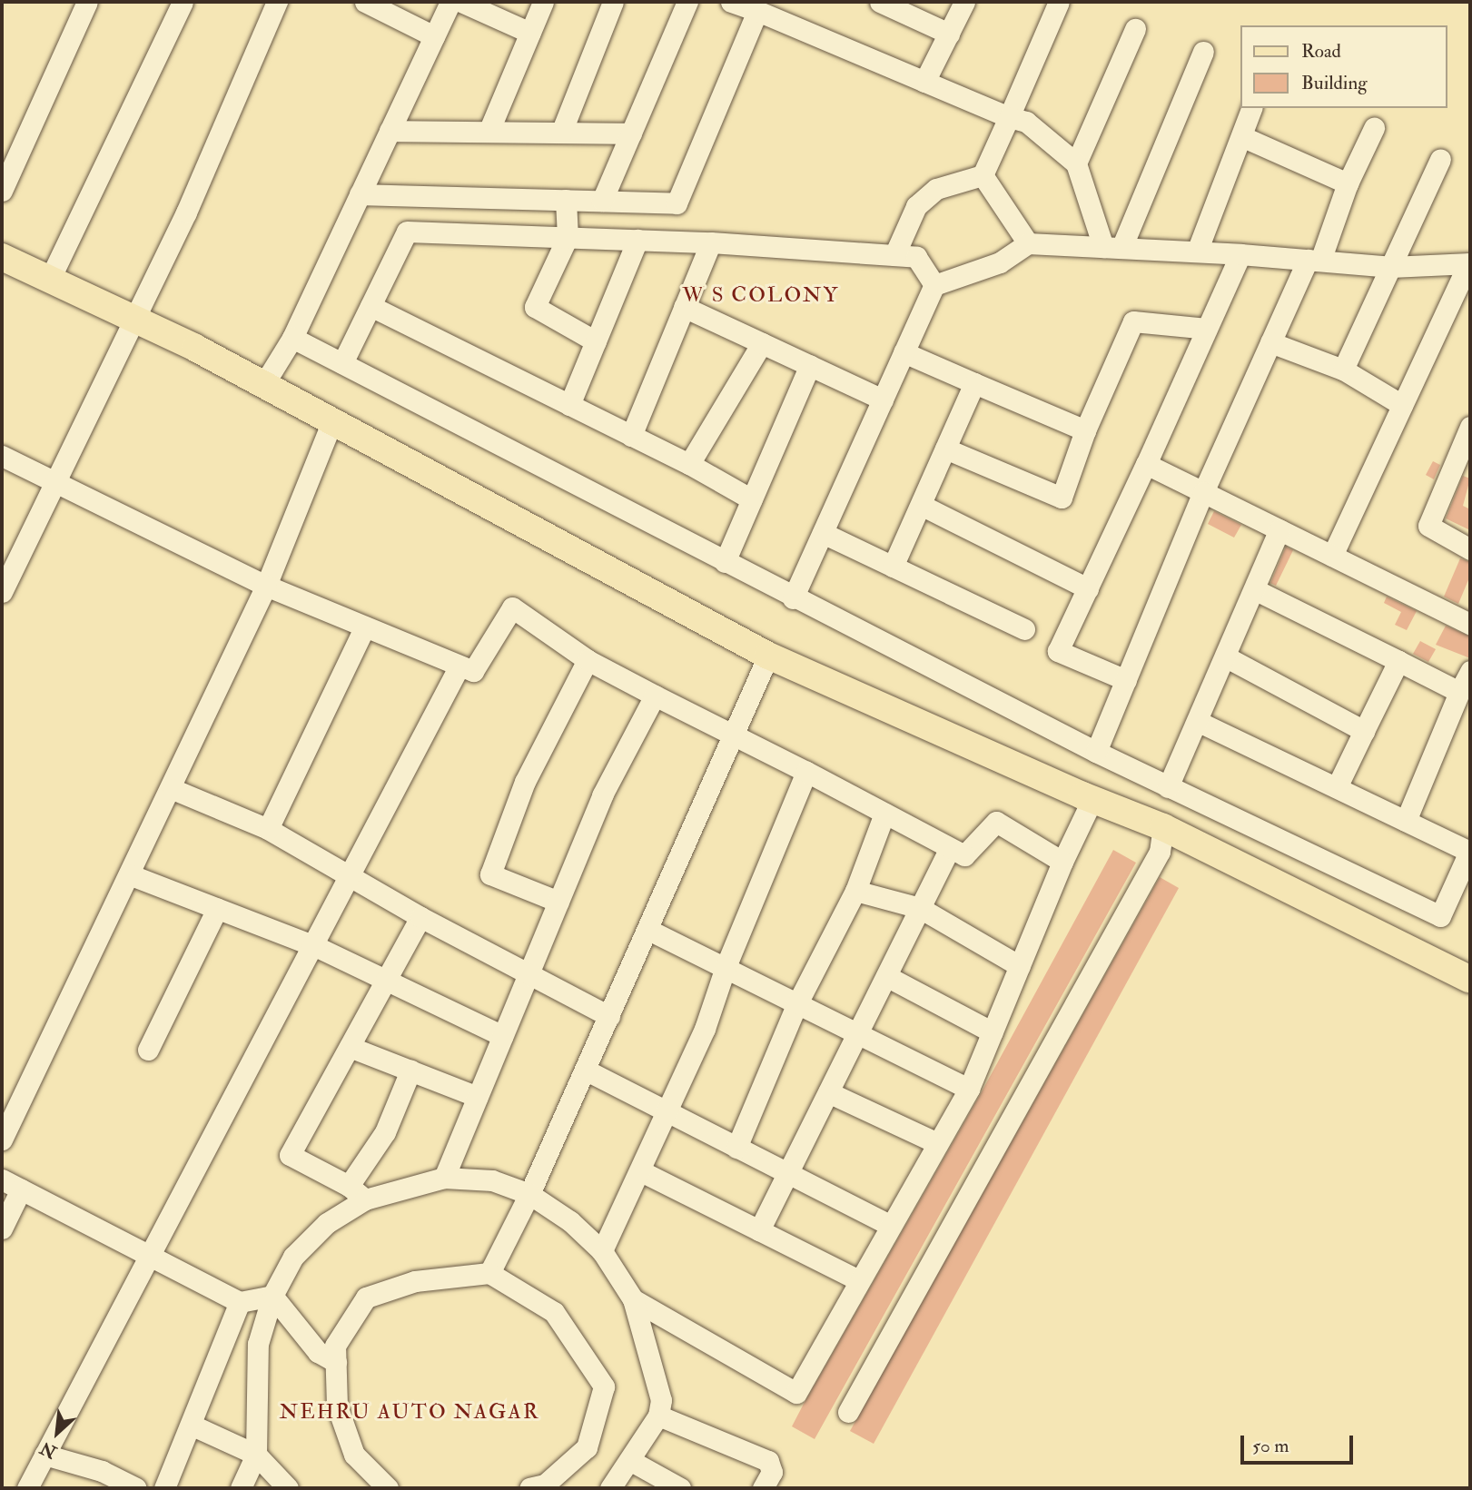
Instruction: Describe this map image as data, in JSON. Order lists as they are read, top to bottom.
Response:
{
  "districts": ["W S COLONY", "NEHRU AUTO NAGAR"],
  "legend": ["Road", "Building"],
  "scale_bar": "50 m",
  "north": "bottom left"
}
